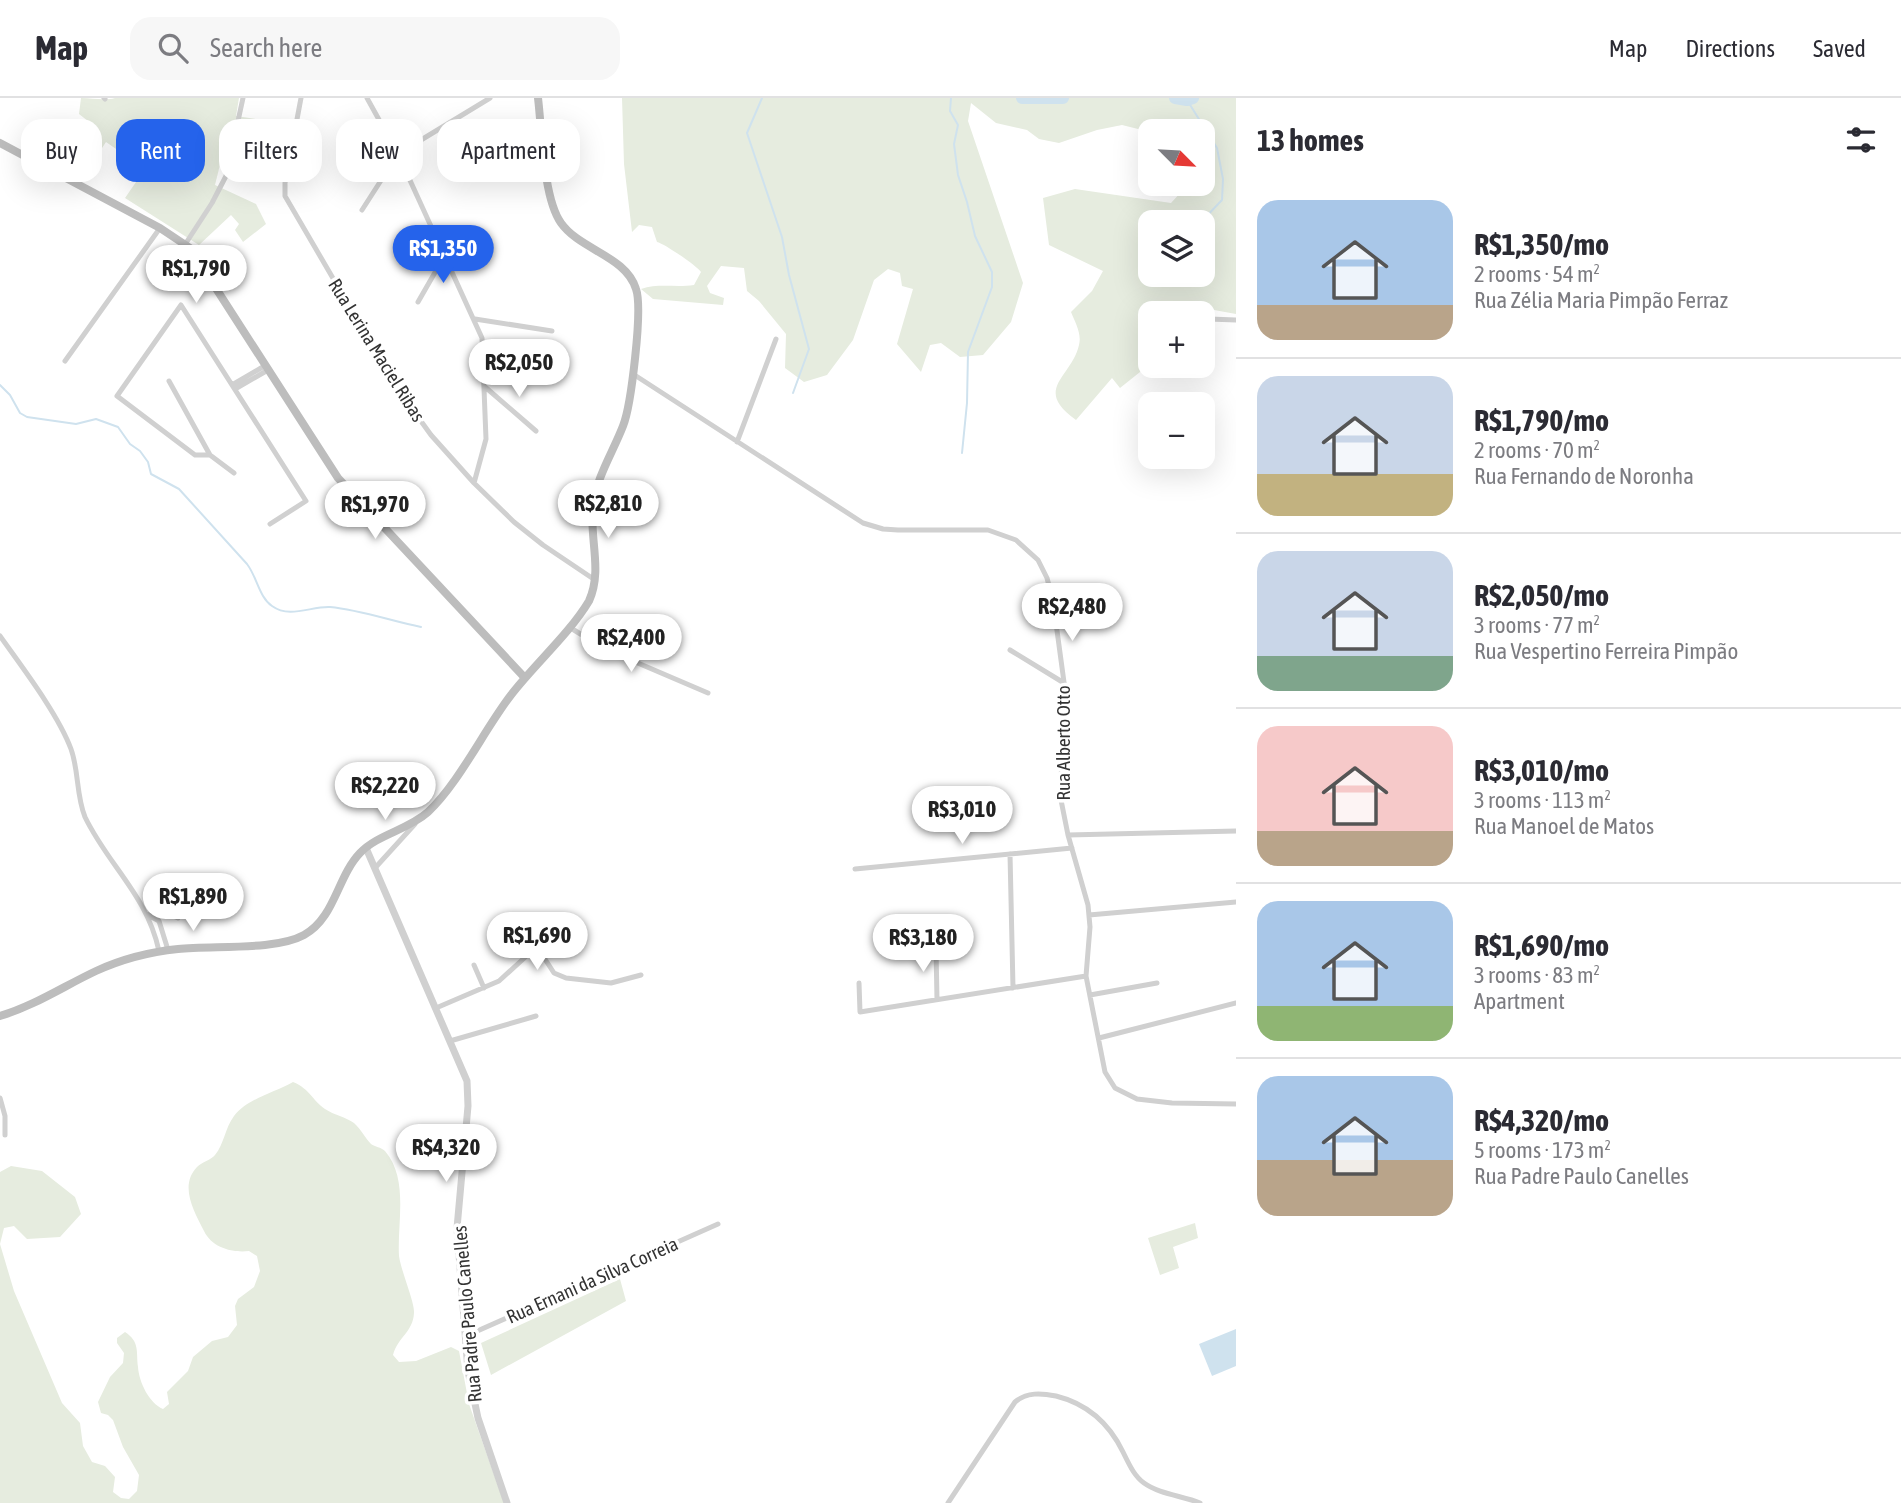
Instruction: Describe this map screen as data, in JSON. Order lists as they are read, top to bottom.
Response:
{
  "streets": {
    "street": [
      "Rua Lerina Maciel Ribas",
      "Rua Alberto Otto",
      "Rua Ernani da Silva Correia",
      "Rua Padre Paulo Canelles"
    ]
  },
  "crossings": [
    ["Rua Ernani da Silva Correia", "Rua Padre Paulo Canelles"]
  ],
  "north": "bottom right",
  "page": {
    "header": "Map",
    "search": "Search here",
    "nav": ["Map", "Directions", "Saved"],
    "heading": "13 homes",
    "map_buttons": ["+", "−"],
    "chip": [
      "Buy",
      "Rent",
      "Filters",
      "New",
      "Apartment"
    ],
    "list": [
      {
        "name": "R$1,350/mo",
        "note": "2 rooms · 54 m² · Rua Zélia Maria Pimpão Ferraz"
      },
      {
        "name": "R$1,790/mo",
        "note": "2 rooms · 70 m² · Rua Fernando de Noronha"
      },
      {
        "name": "R$2,050/mo",
        "note": "3 rooms · 77 m² · Rua Vespertino Ferreira Pimpão"
      },
      {
        "name": "R$3,010/mo",
        "note": "3 rooms · 113 m² · Rua Manoel de Matos"
      },
      {
        "name": "R$1,690/mo",
        "note": "3 rooms · 83 m² · Apartment"
      },
      {
        "name": "R$4,320/mo",
        "note": "5 rooms · 173 m² · Rua Padre Paulo Canelles"
      }
    ],
    "price": [
      "R$1,350",
      "R$1,790",
      "R$2,050",
      "R$2,810",
      "R$1,970",
      "R$2,480",
      "R$2,400",
      "R$2,220",
      "R$3,010",
      "R$1,890",
      "R$1,690",
      "R$3,180",
      "R$4,320"
    ]
  }
}
